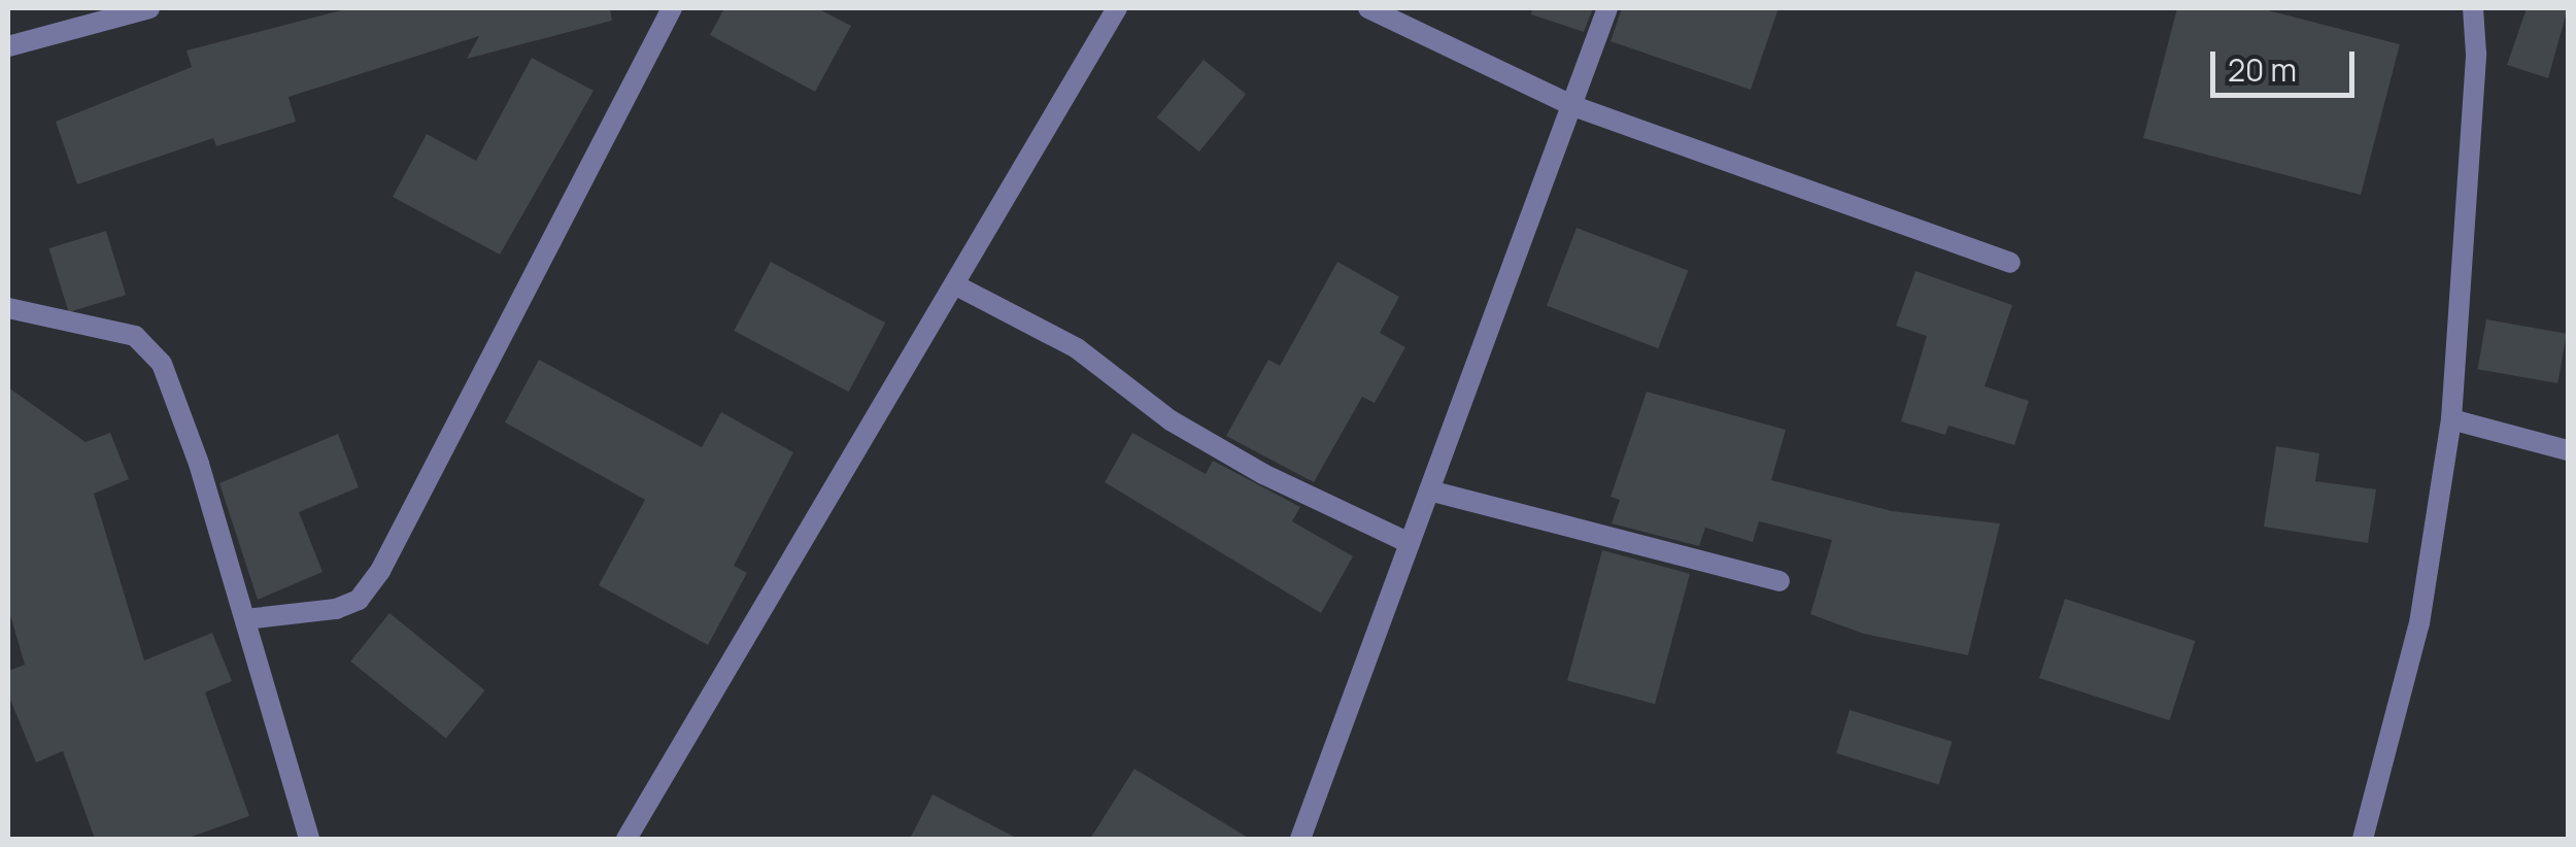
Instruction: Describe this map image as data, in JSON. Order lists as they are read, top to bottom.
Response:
{
  "scale_bar": "20 m"
}
